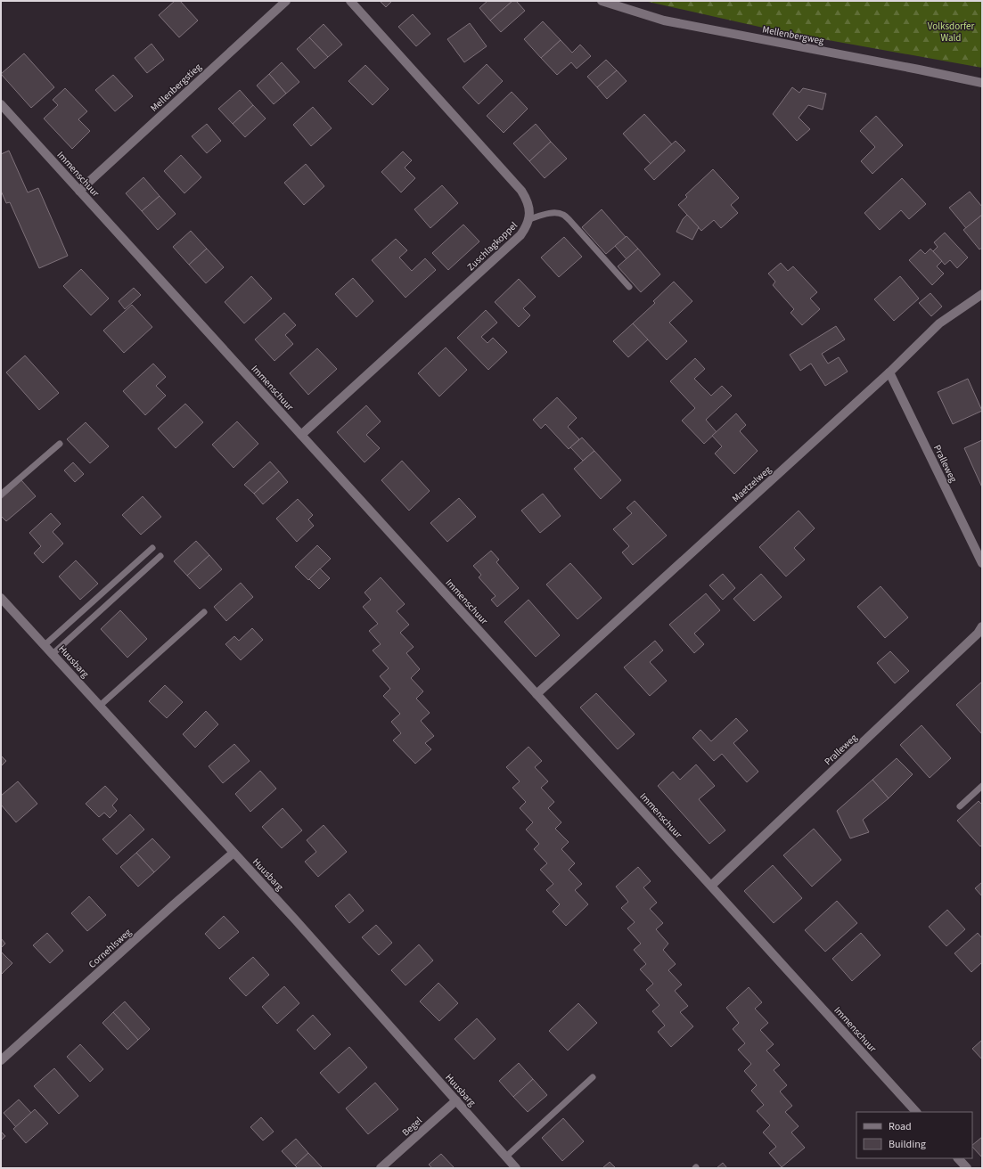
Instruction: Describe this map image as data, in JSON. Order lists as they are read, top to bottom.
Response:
{
  "streets": {
    "street": [
      "Mellenbergweg",
      "Mellenbergstieg",
      "Immenschuur",
      "Zuschlagkoppel",
      "Pralleweg",
      "Maetzelweg",
      "Huusbarg",
      "Cornehlsweg",
      "Begel"
    ]
  },
  "crossings": [
    ["Mellenbergstieg", "Immenschuur"],
    ["Immenschuur", "Zuschlagkoppel"],
    ["Immenschuur", "Pralleweg"],
    ["Immenschuur", "Maetzelweg"],
    ["Pralleweg", "Maetzelweg"],
    ["Huusbarg", "Cornehlsweg"],
    ["Huusbarg", "Begel"]
  ],
  "parks": ["Volksdorfer Wald"],
  "legend": ["Road", "Building"]
}
